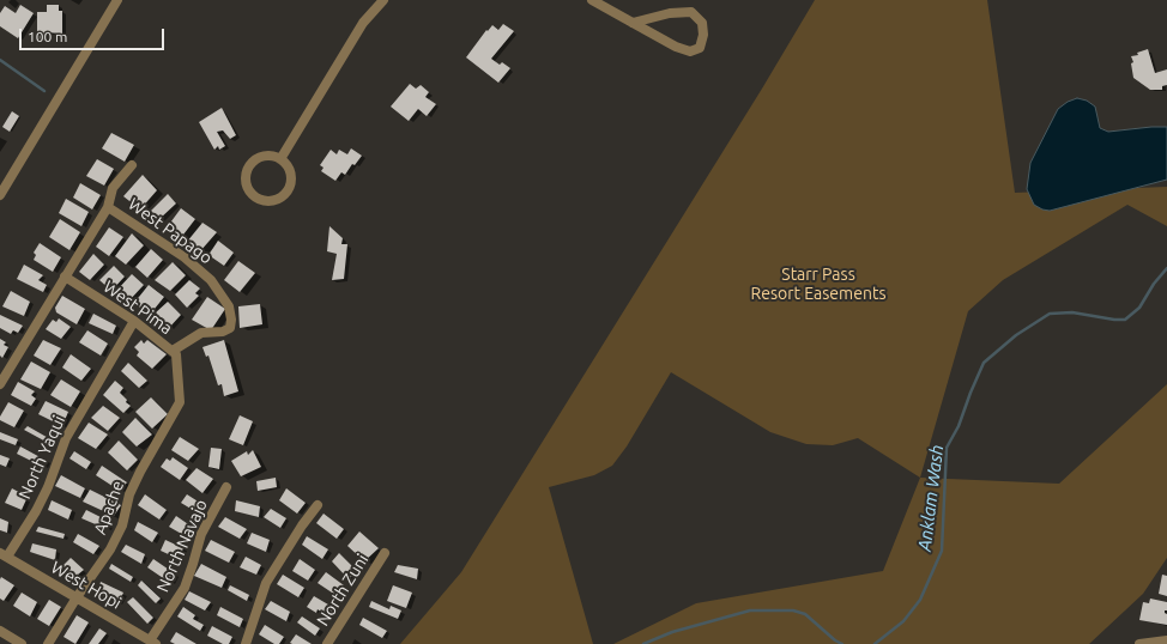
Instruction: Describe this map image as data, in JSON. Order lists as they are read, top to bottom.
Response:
{
  "streets": {
    "street": [
      "West Papago",
      "West Pima",
      "North Yaqui",
      "Apache",
      "North Navajo",
      "West Hopi",
      "North Zuni"
    ]
  },
  "crossings": [
    ["West Papago", "West Pima"],
    ["West Pima", "North Yaqui"],
    ["West Pima", "Apache"],
    ["North Yaqui", "West Hopi"],
    ["Apache", "West Hopi"],
    ["North Navajo", "West Hopi"]
  ],
  "water": ["Anklam Wash"],
  "parks": ["Starr Pass Resort Easements"],
  "scale_bar": "100 m"
}
